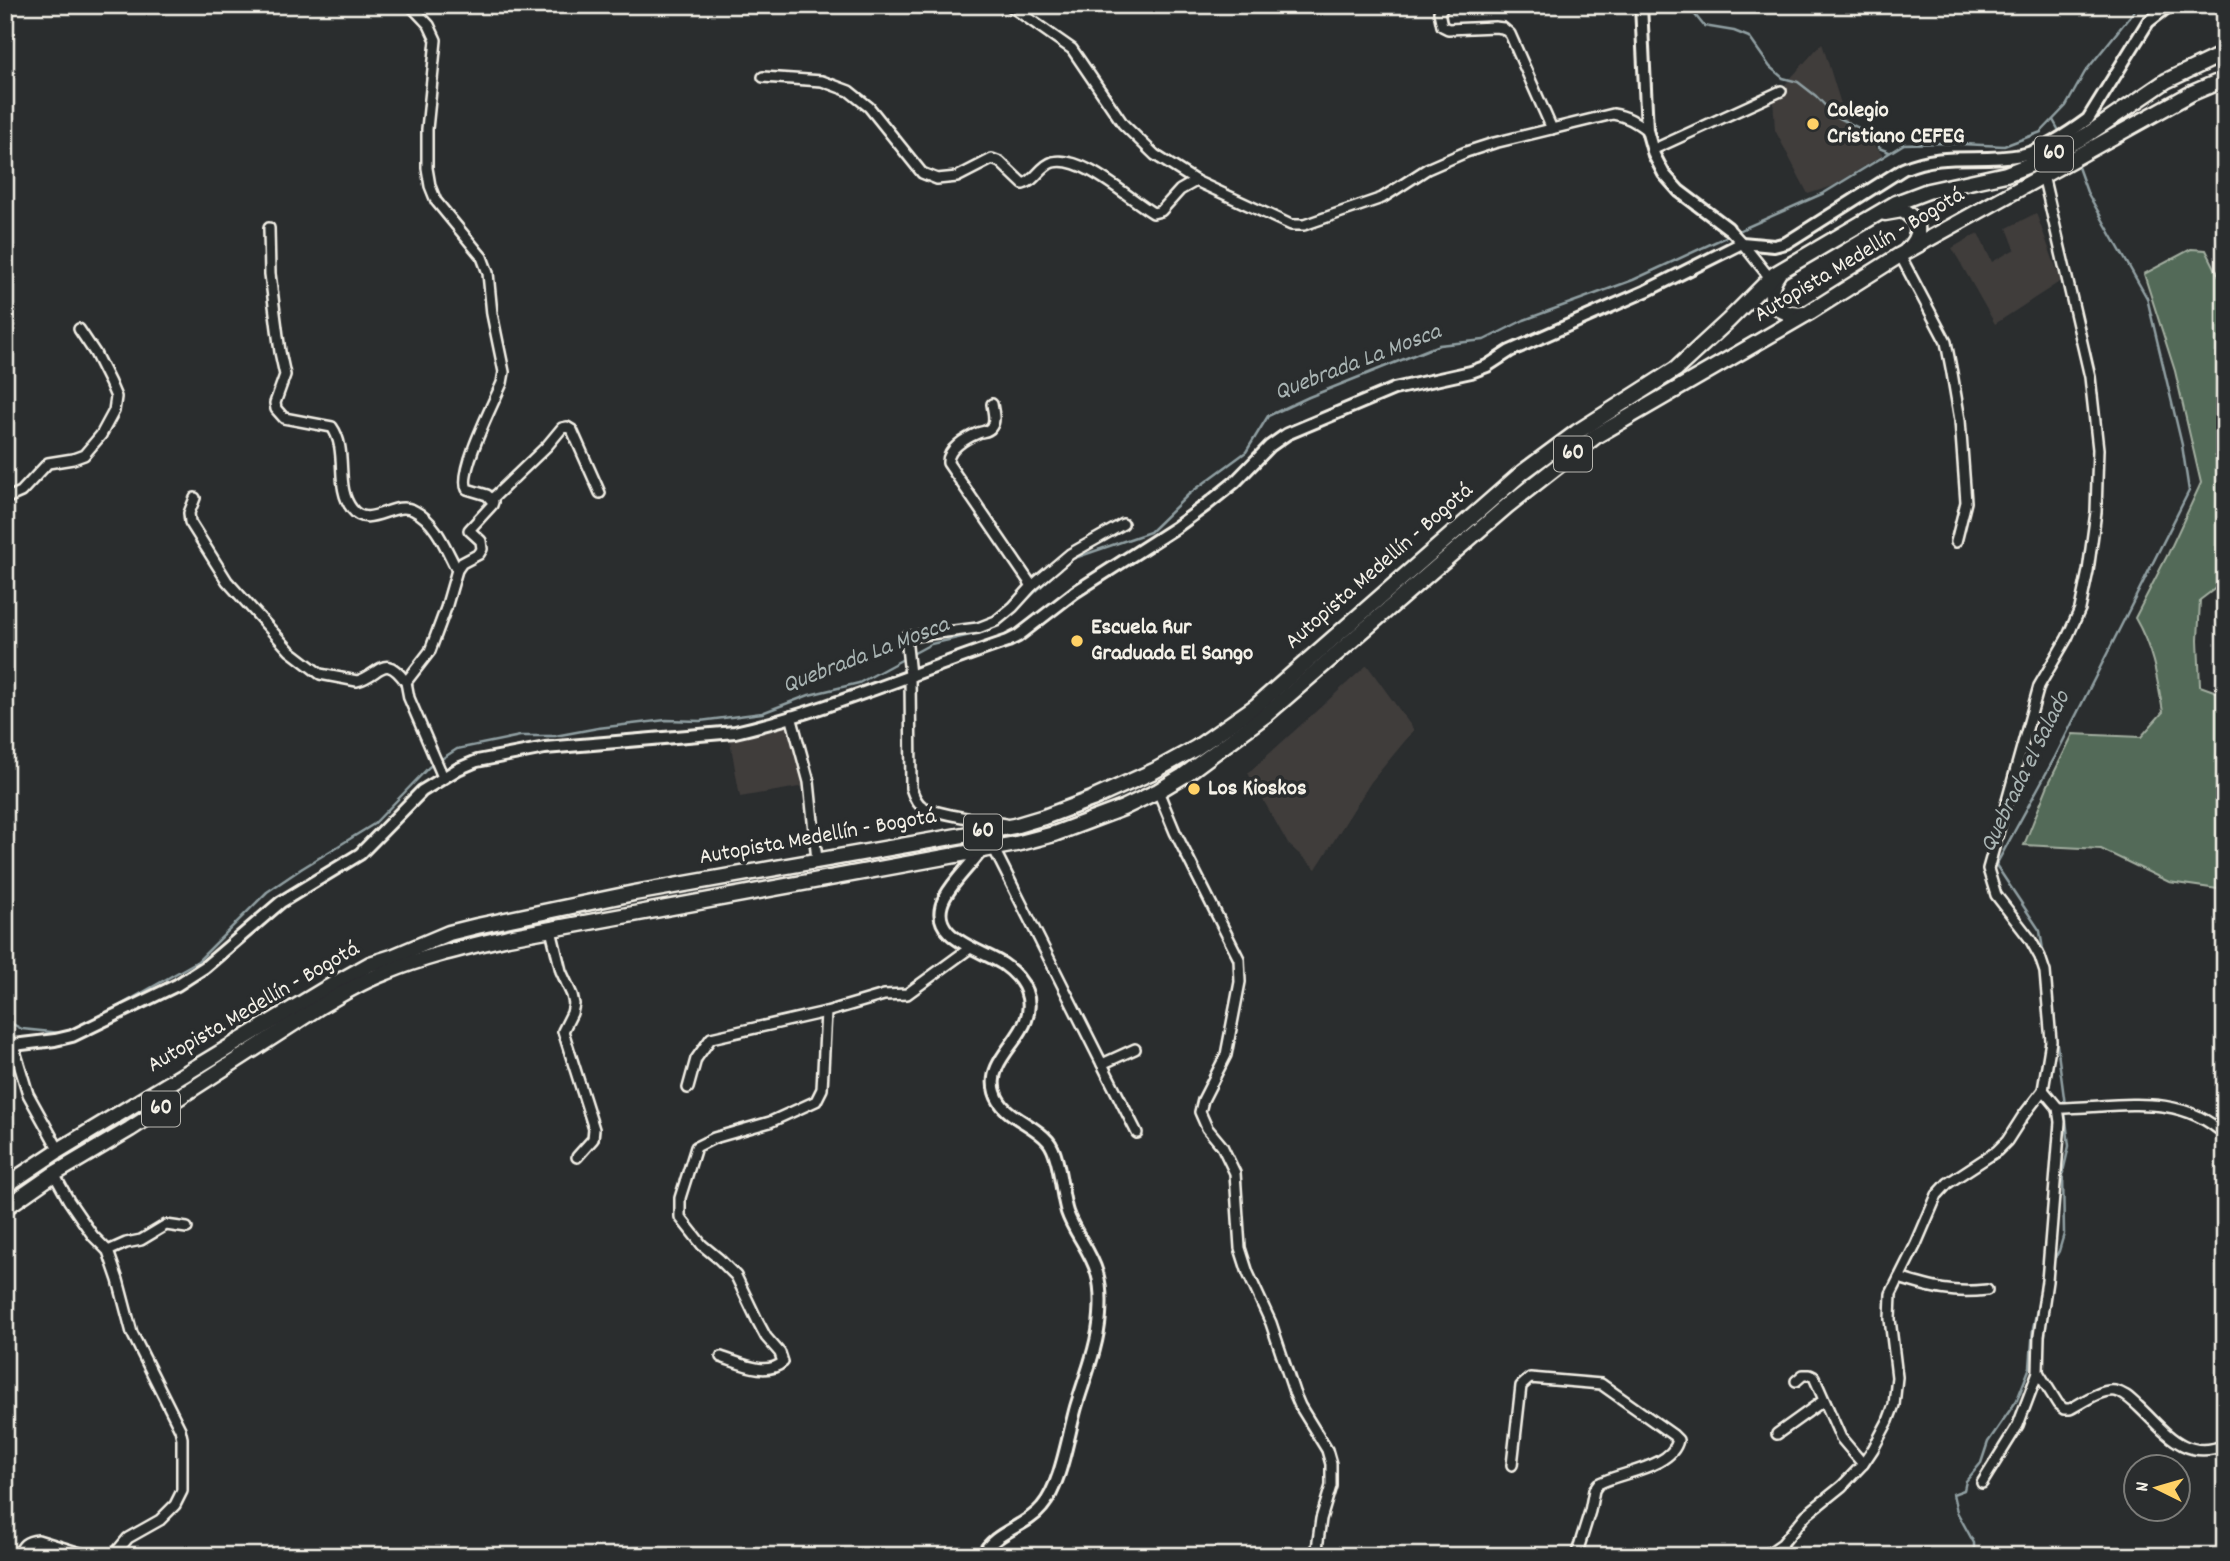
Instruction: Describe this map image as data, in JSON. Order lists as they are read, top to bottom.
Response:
{
  "streets": {
    "highway": ["60", "Autopista Medellín - Bogotá"]
  },
  "water": ["Quebrada La Mosca", "Quebrada el Salado"],
  "places": ["Colegio Cristiano CEFEG", "Escuela Rur Graduada El Sango", "Los Kioskos"],
  "north": "left"
}
